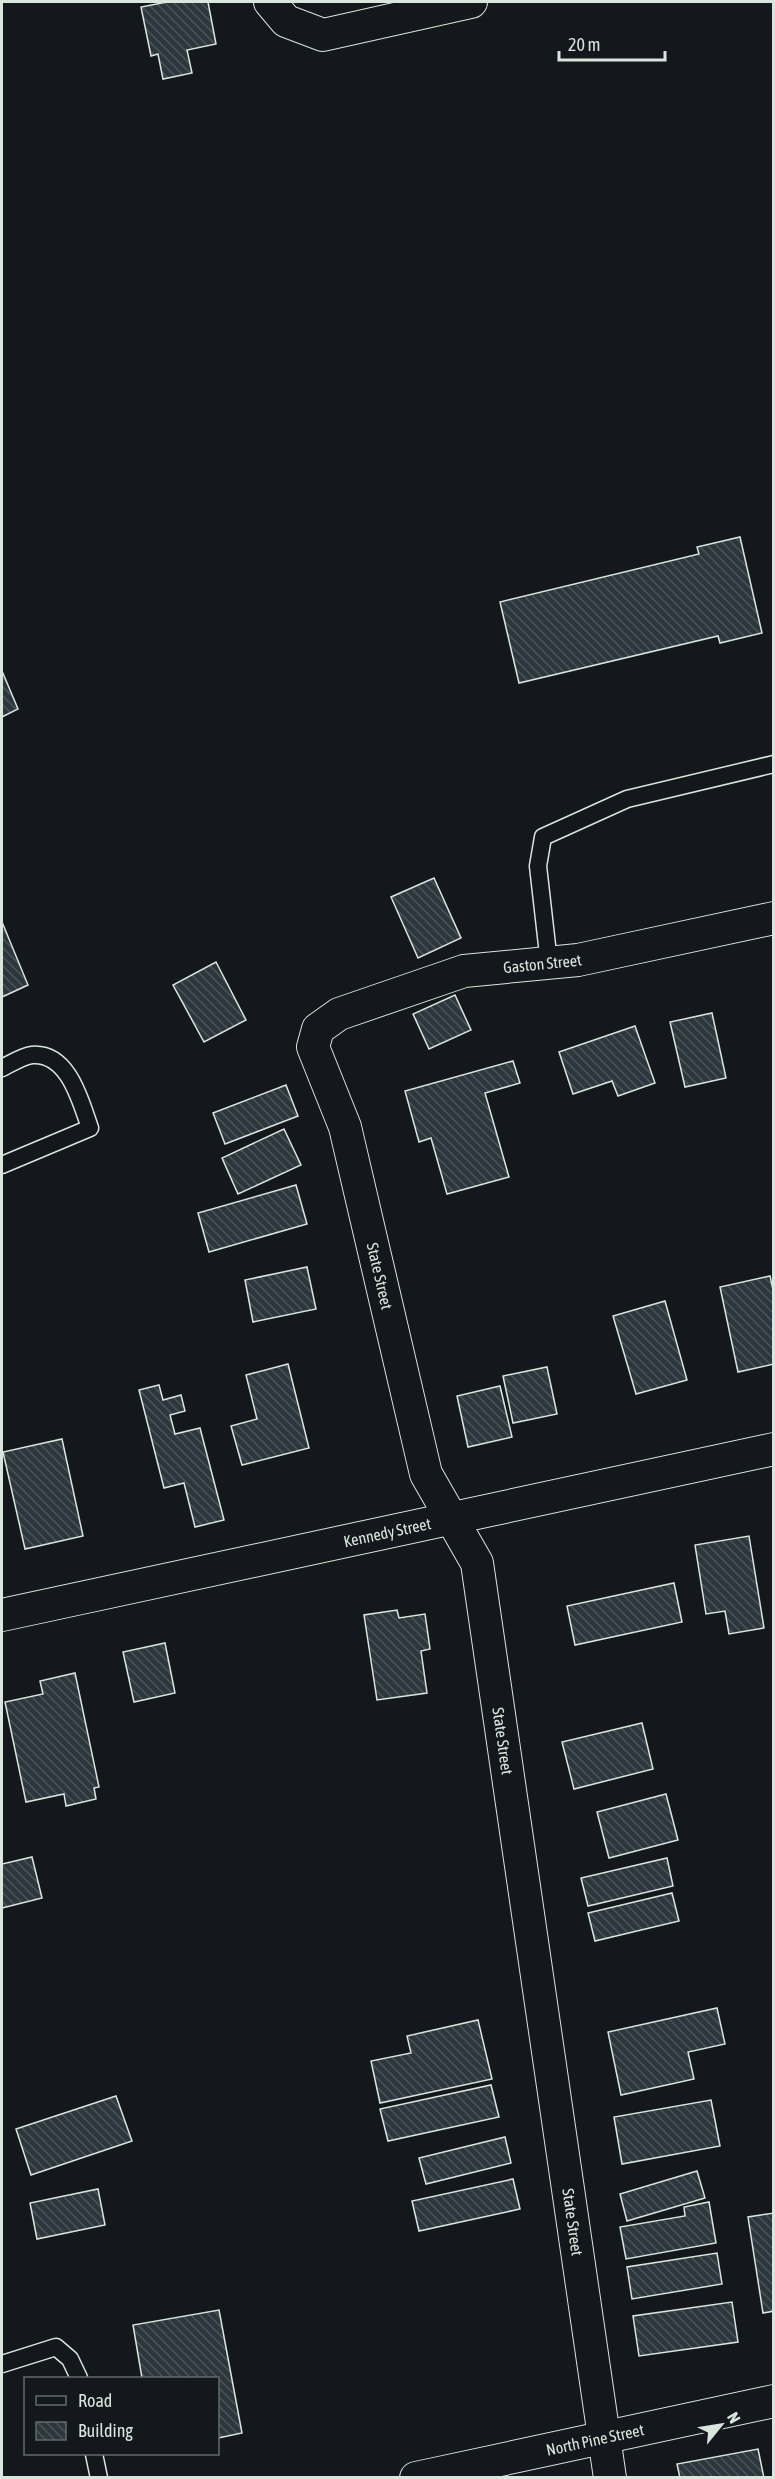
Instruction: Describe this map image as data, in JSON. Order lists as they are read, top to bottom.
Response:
{
  "streets": {
    "street": [
      "Gaston Street",
      "State Street",
      "Kennedy Street",
      "North Pine Street"
    ]
  },
  "crossings": [
    ["Gaston Street", "State Street"],
    ["State Street", "Kennedy Street"],
    ["State Street", "North Pine Street"]
  ],
  "legend": ["Road", "Building"],
  "scale_bar": "20 m",
  "north": "top right"
}
